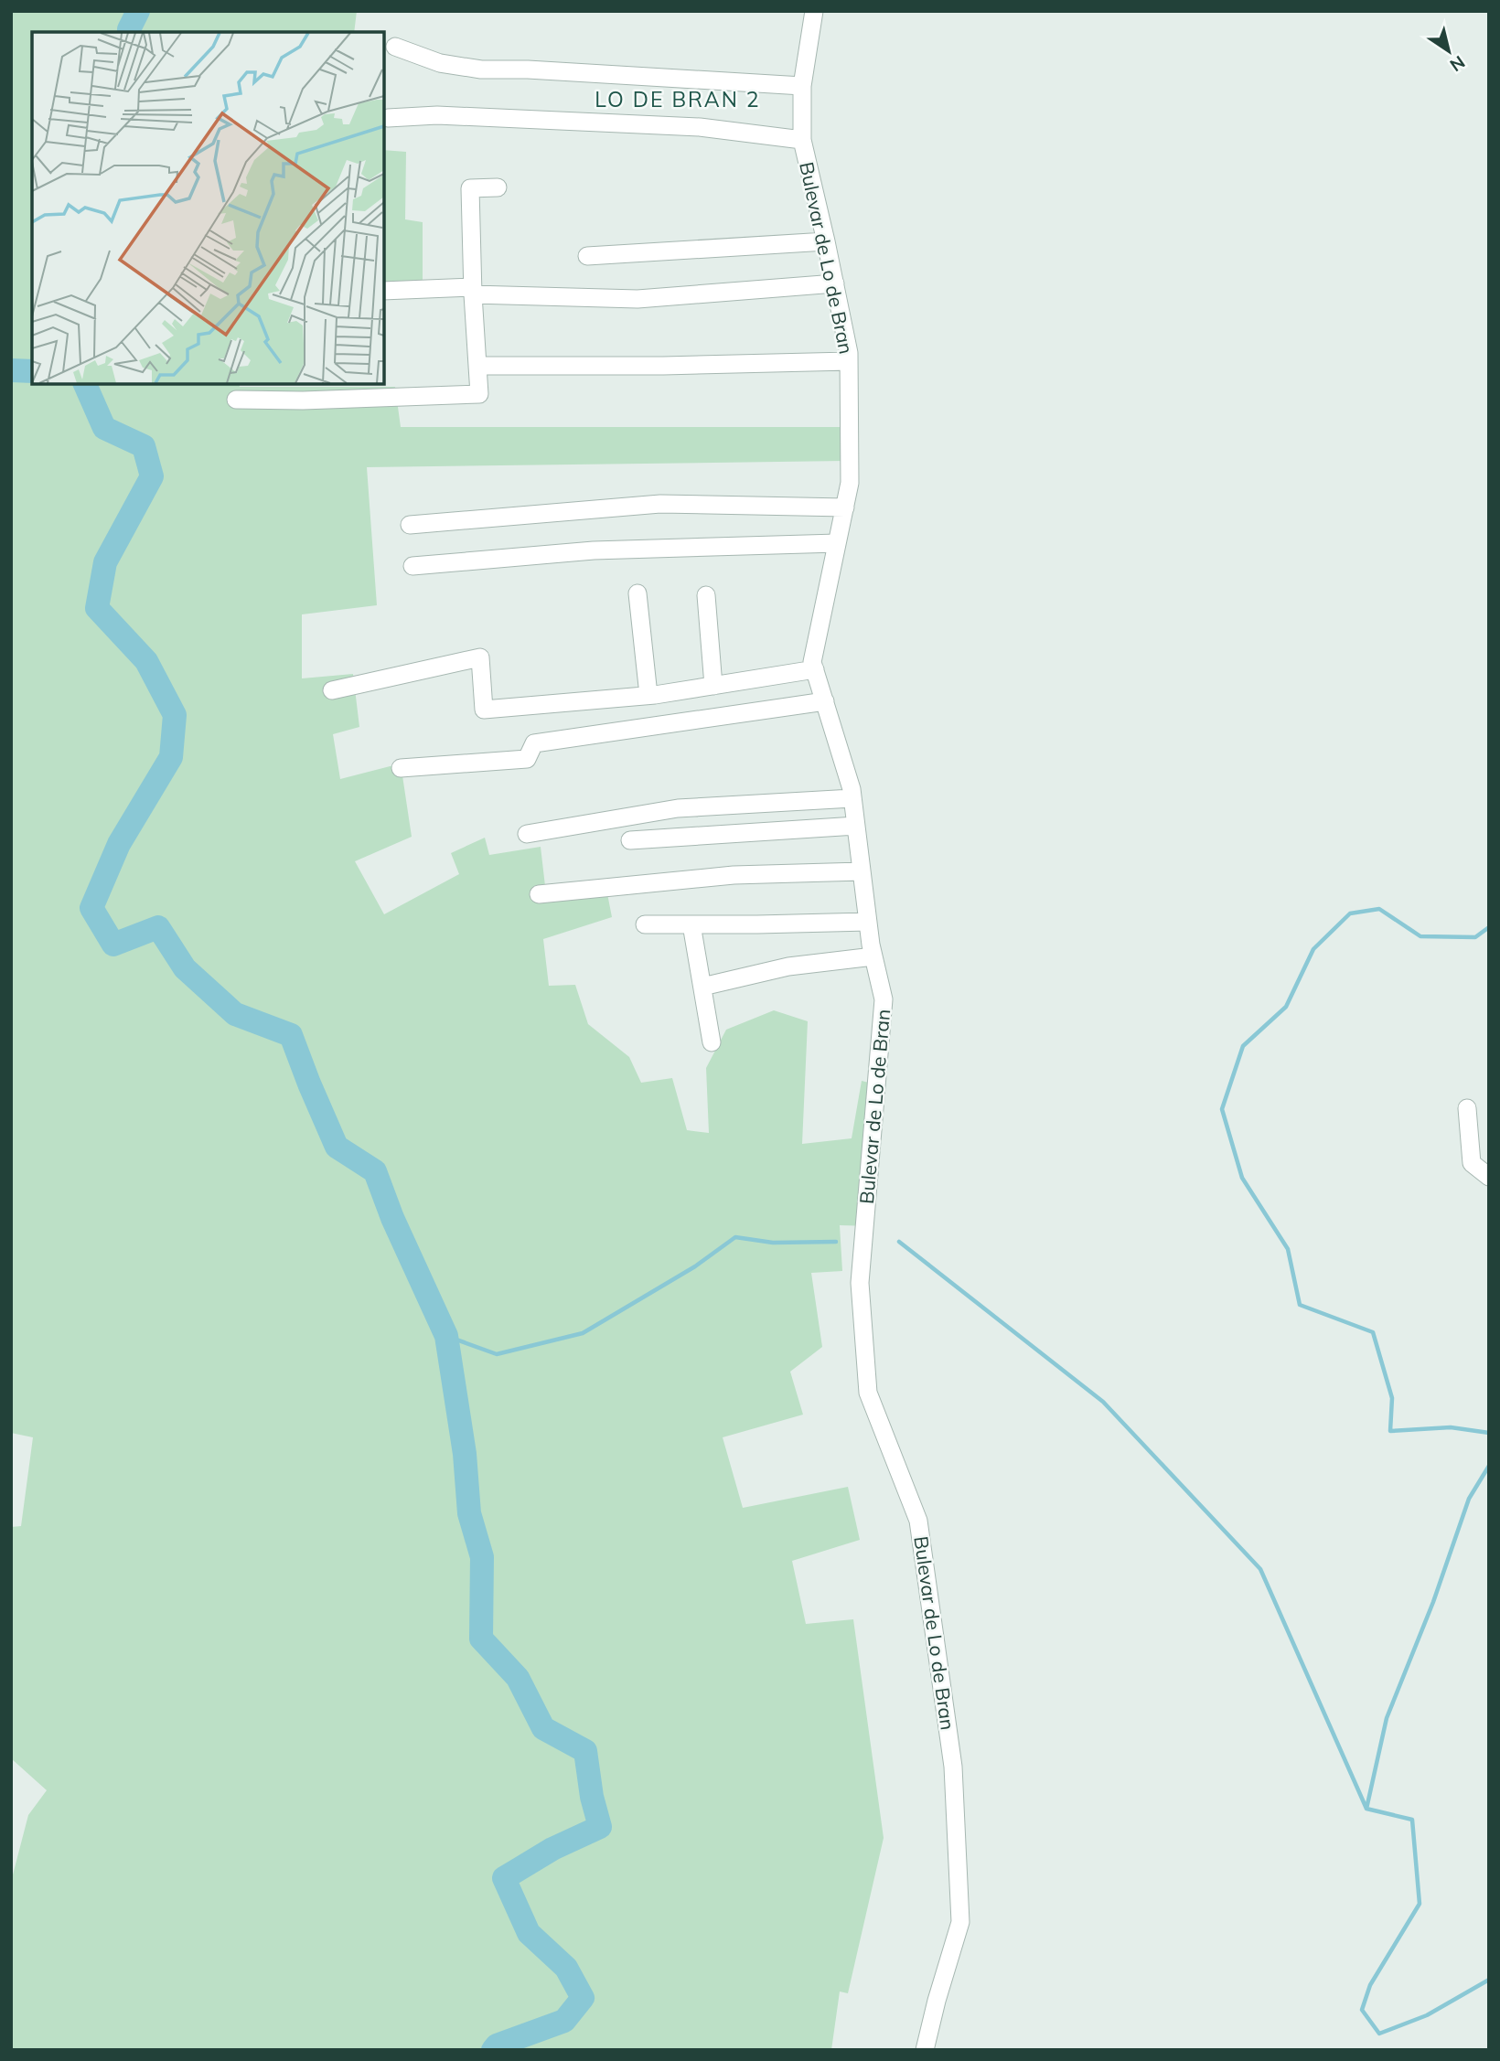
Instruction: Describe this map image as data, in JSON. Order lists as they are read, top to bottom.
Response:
{
  "streets": {
    "street": ["Bulevar de Lo de Bran"]
  },
  "districts": ["LO DE BRAN 2"],
  "north": "bottom right"
}
